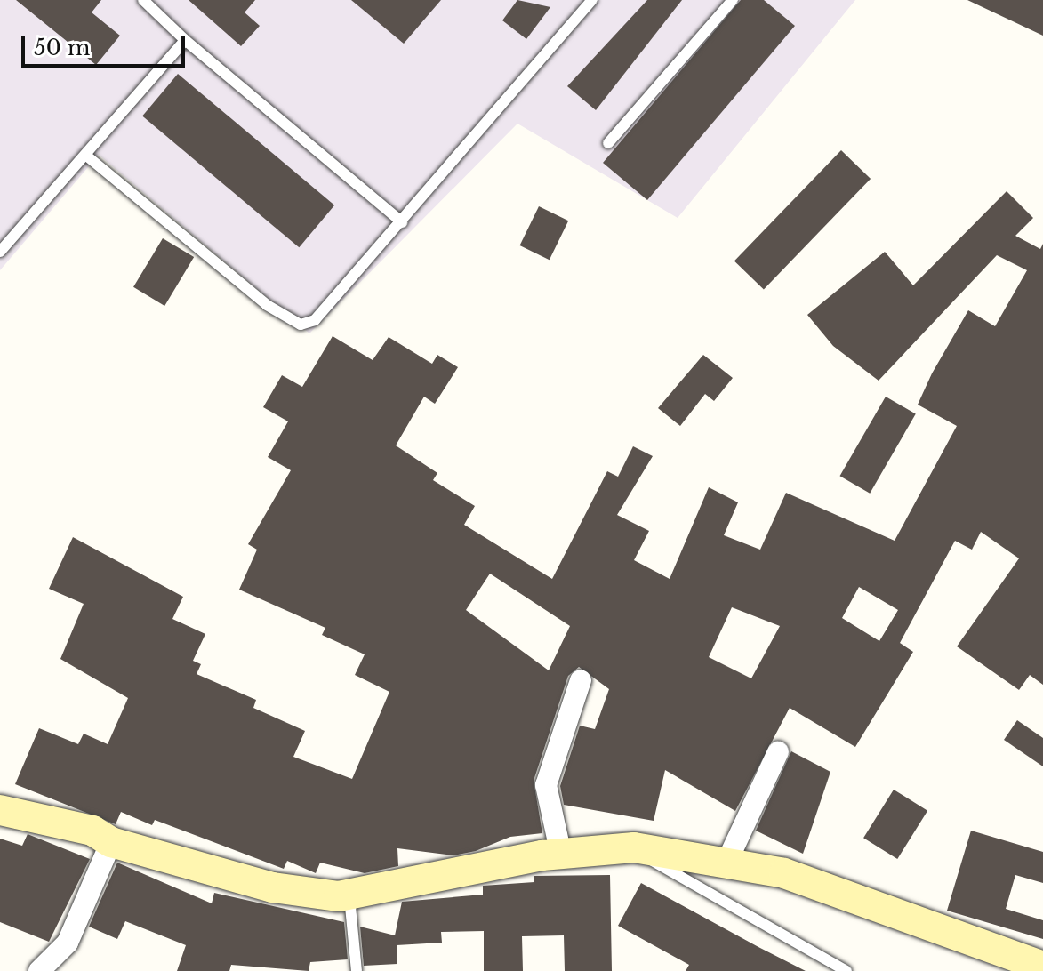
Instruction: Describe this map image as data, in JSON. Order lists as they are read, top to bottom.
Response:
{
  "scale_bar": "50 m"
}
